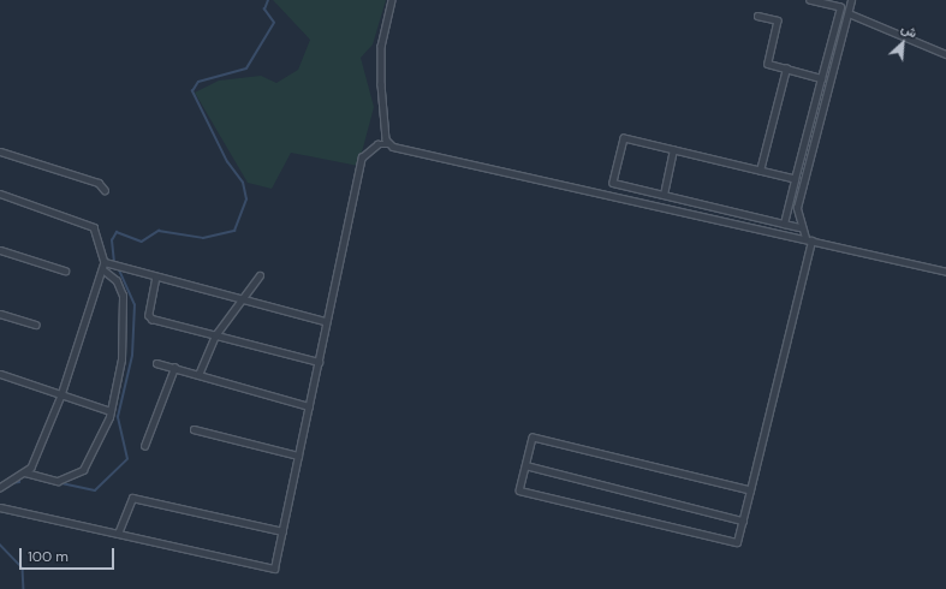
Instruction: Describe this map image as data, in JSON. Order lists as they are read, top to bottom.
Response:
{
  "scale_bar": "100 m",
  "north": "top right"
}
